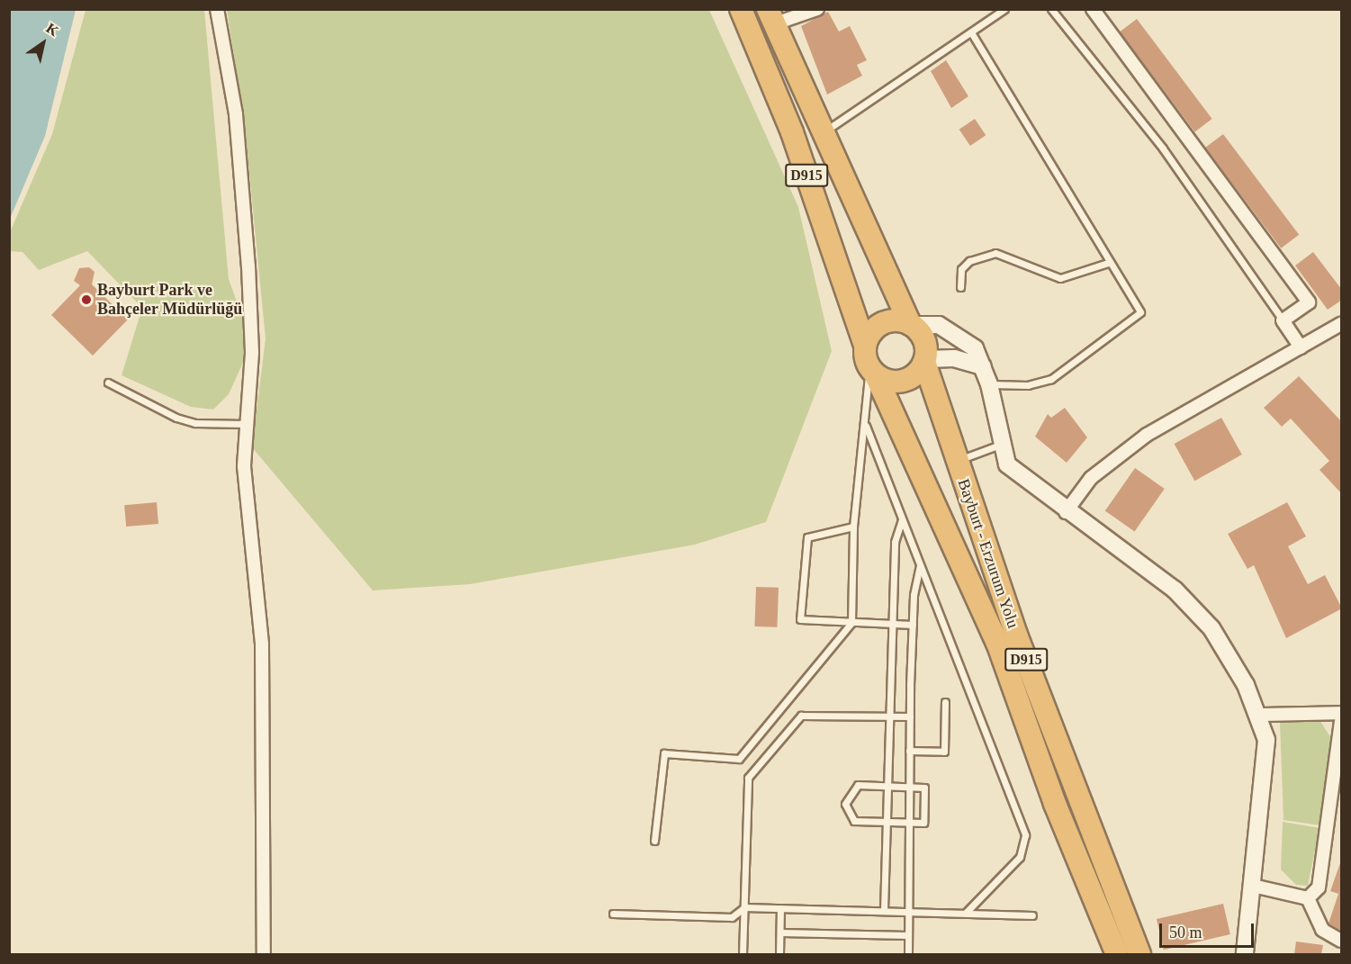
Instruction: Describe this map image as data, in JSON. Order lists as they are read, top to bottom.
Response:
{
  "streets": {
    "highway": ["D915", "Bayburt - Erzurum Yolu"]
  },
  "places": ["Bayburt Park ve Bahçeler Müdürlüğü"],
  "scale_bar": "50 m",
  "north": "top right"
}
